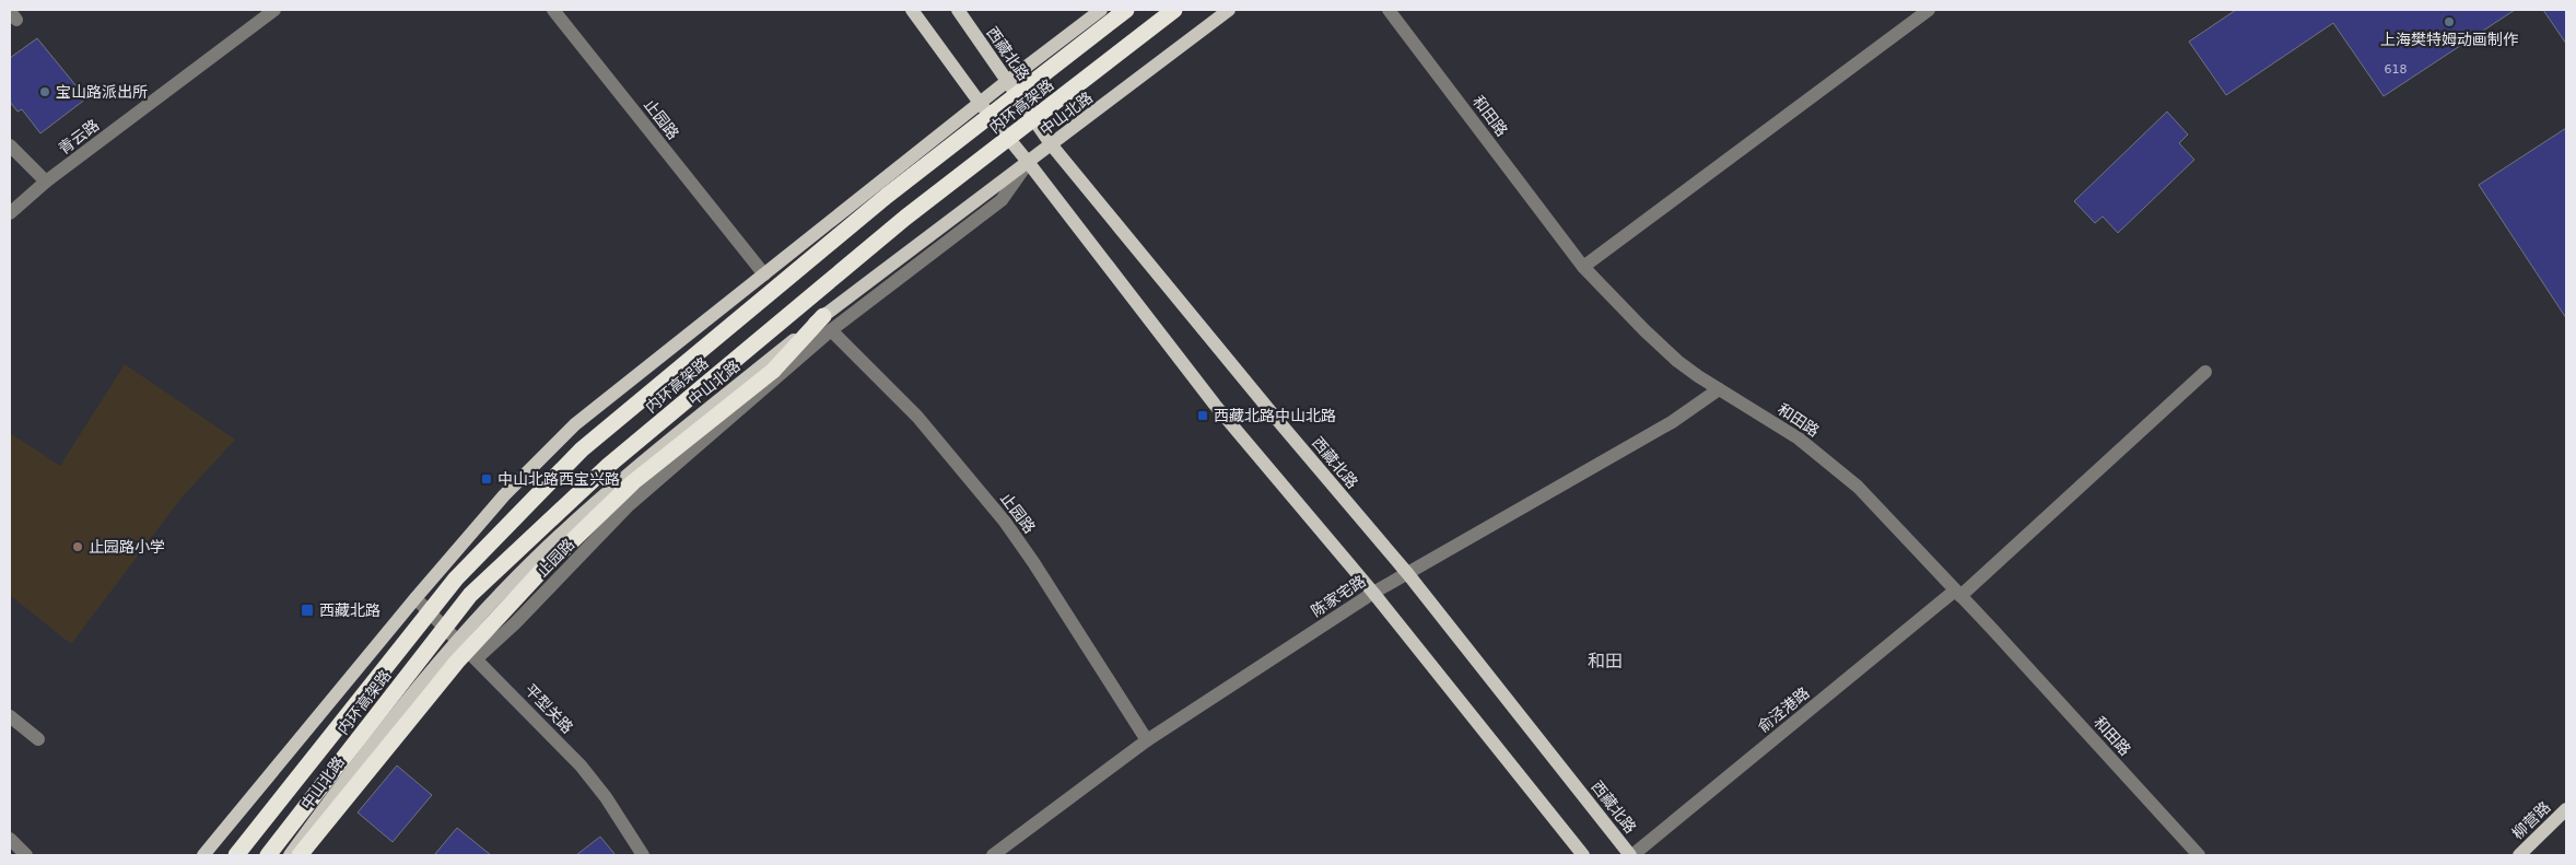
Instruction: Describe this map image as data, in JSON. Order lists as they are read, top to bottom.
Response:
{
  "streets": {
    "highway": ["内环高架路"],
    "main road": ["西藏北路", "中山北路", "柳营路"],
    "street": [
      "和田路",
      "止园路",
      "青云路",
      "陈家宅路",
      "平型关路",
      "俞泾港路"
    ]
  },
  "crossings": [
    ["西藏北路", "中山北路"],
    ["西藏北路", "陈家宅路"],
    ["西藏北路", "俞泾港路"],
    ["中山北路", "止园路"],
    ["中山北路", "平型关路"],
    ["和田路", "陈家宅路"],
    ["和田路", "俞泾港路"],
    ["止园路", "陈家宅路"],
    ["止园路", "平型关路"]
  ],
  "districts": ["和田"],
  "places": {
    "other": ["上海樊特姆动画制作", "宝山路派出所", "止园路小学"],
    "transit": ["西藏北路中山北路", "中山北路西宝兴路", "西藏北路"]
  },
  "house_numbers": ["618"]
}
